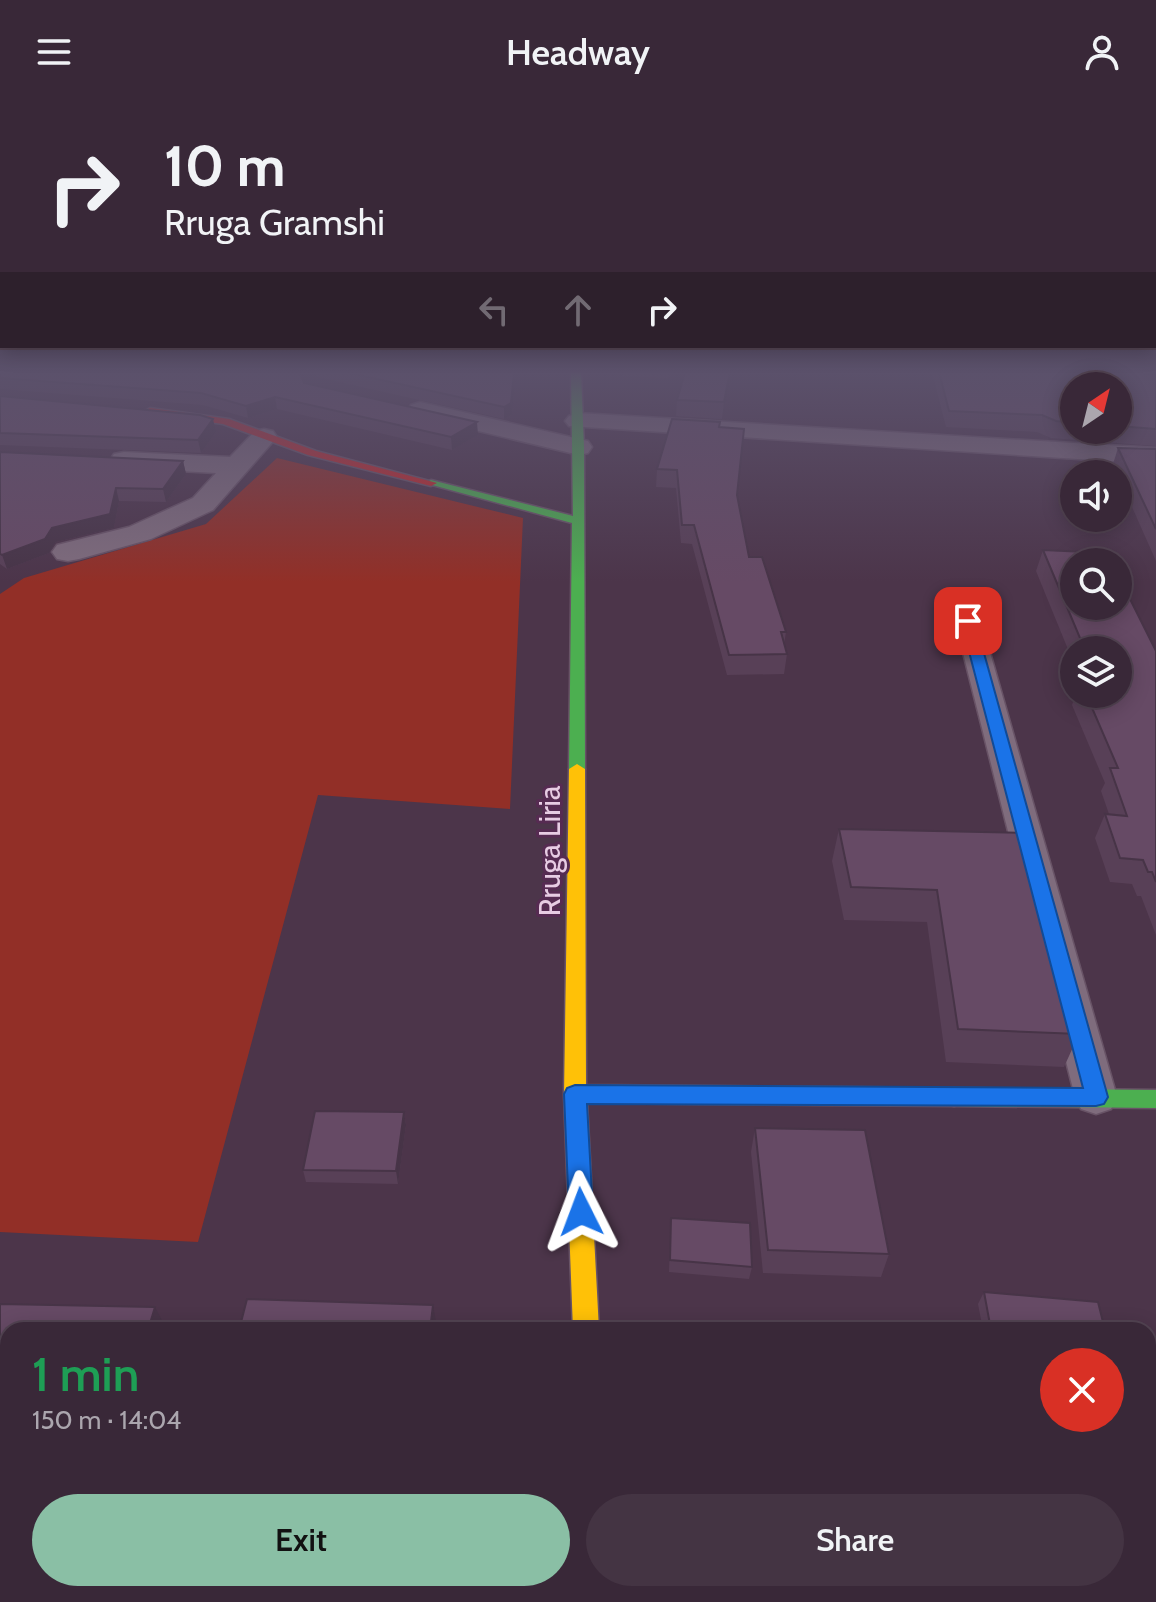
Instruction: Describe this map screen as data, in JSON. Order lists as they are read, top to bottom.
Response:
{
  "streets": {
    "main road": ["Rruga Liria"]
  },
  "north": "top right",
  "page": {
    "header": "Headway",
    "turn": ["10 m", "Rruga Gramshi"],
    "heading": ["1 min", "150 m · 14:04"],
    "buttons": ["Exit", "Share"]
  }
}
